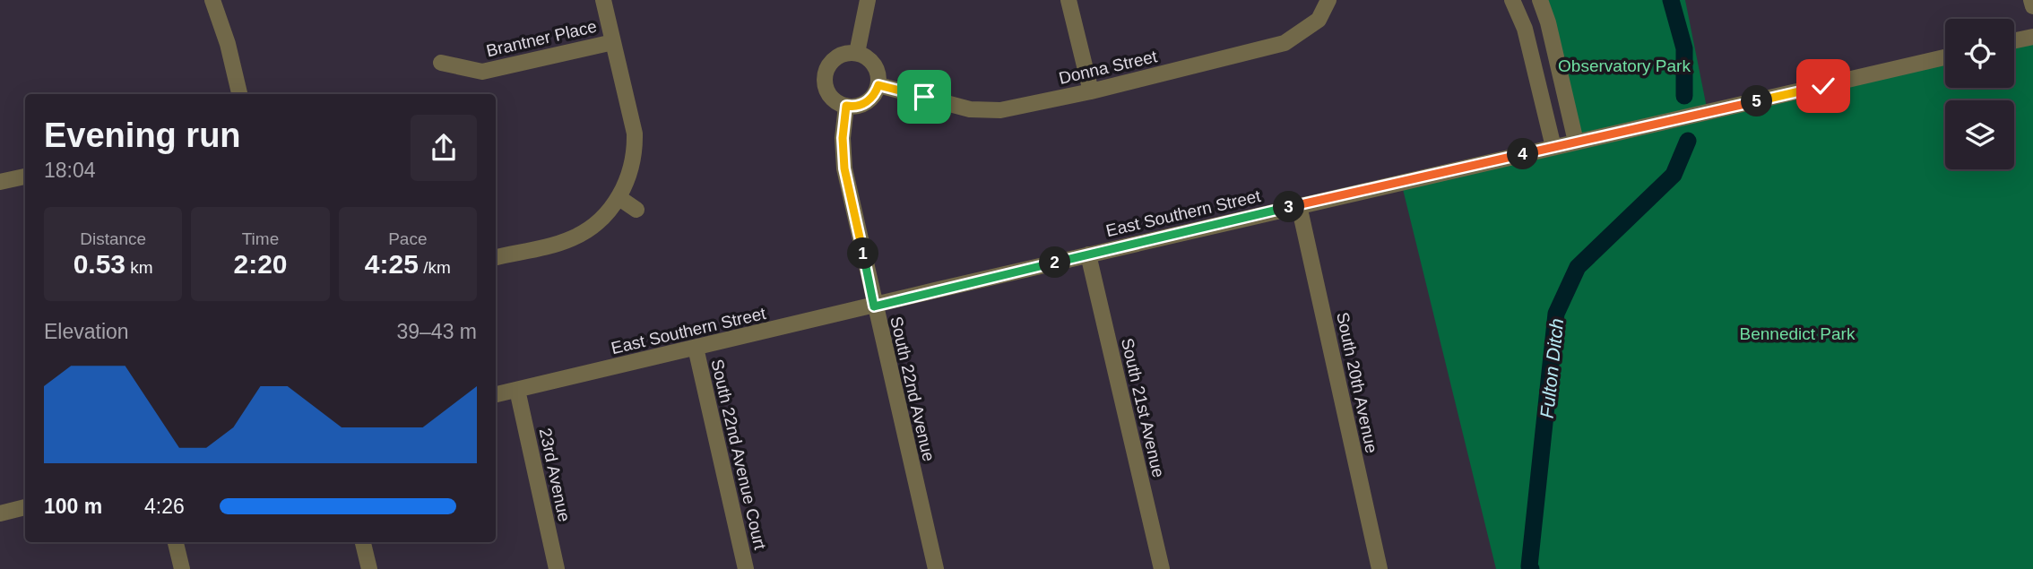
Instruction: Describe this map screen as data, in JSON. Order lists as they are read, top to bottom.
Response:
{
  "streets": {
    "street": [
      "Brantner Place",
      "Donna Street",
      "East Southern Street",
      "South 20th Avenue",
      "South 22nd Avenue",
      "South 21st Avenue",
      "South 22nd Avenue Court",
      "23rd Avenue"
    ]
  },
  "crossings": [
    ["Donna Street", "South 22nd Avenue"],
    ["East Southern Street", "South 20th Avenue"],
    ["East Southern Street", "South 22nd Avenue"],
    ["East Southern Street", "South 21st Avenue"],
    ["East Southern Street", "South 22nd Avenue Court"],
    ["East Southern Street", "23rd Avenue"]
  ],
  "water": ["Fulton Ditch"],
  "parks": ["Observatory Park", "Bennedict Park"],
  "page": {
    "pins": [
      "5",
      "4",
      "3",
      "1",
      "2"
    ],
    "heading": ["Evening run", "18:04"],
    "stats": [
      ["Distance", "0.53 km"],
      ["Time", "2:20"],
      ["Pace", "4:25 /km"]
    ],
    "chart": ["Elevation", "39–43 m"],
    "list": [
      {
        "name": "100 m",
        "note": "4:26"
      }
    ]
  }
}
